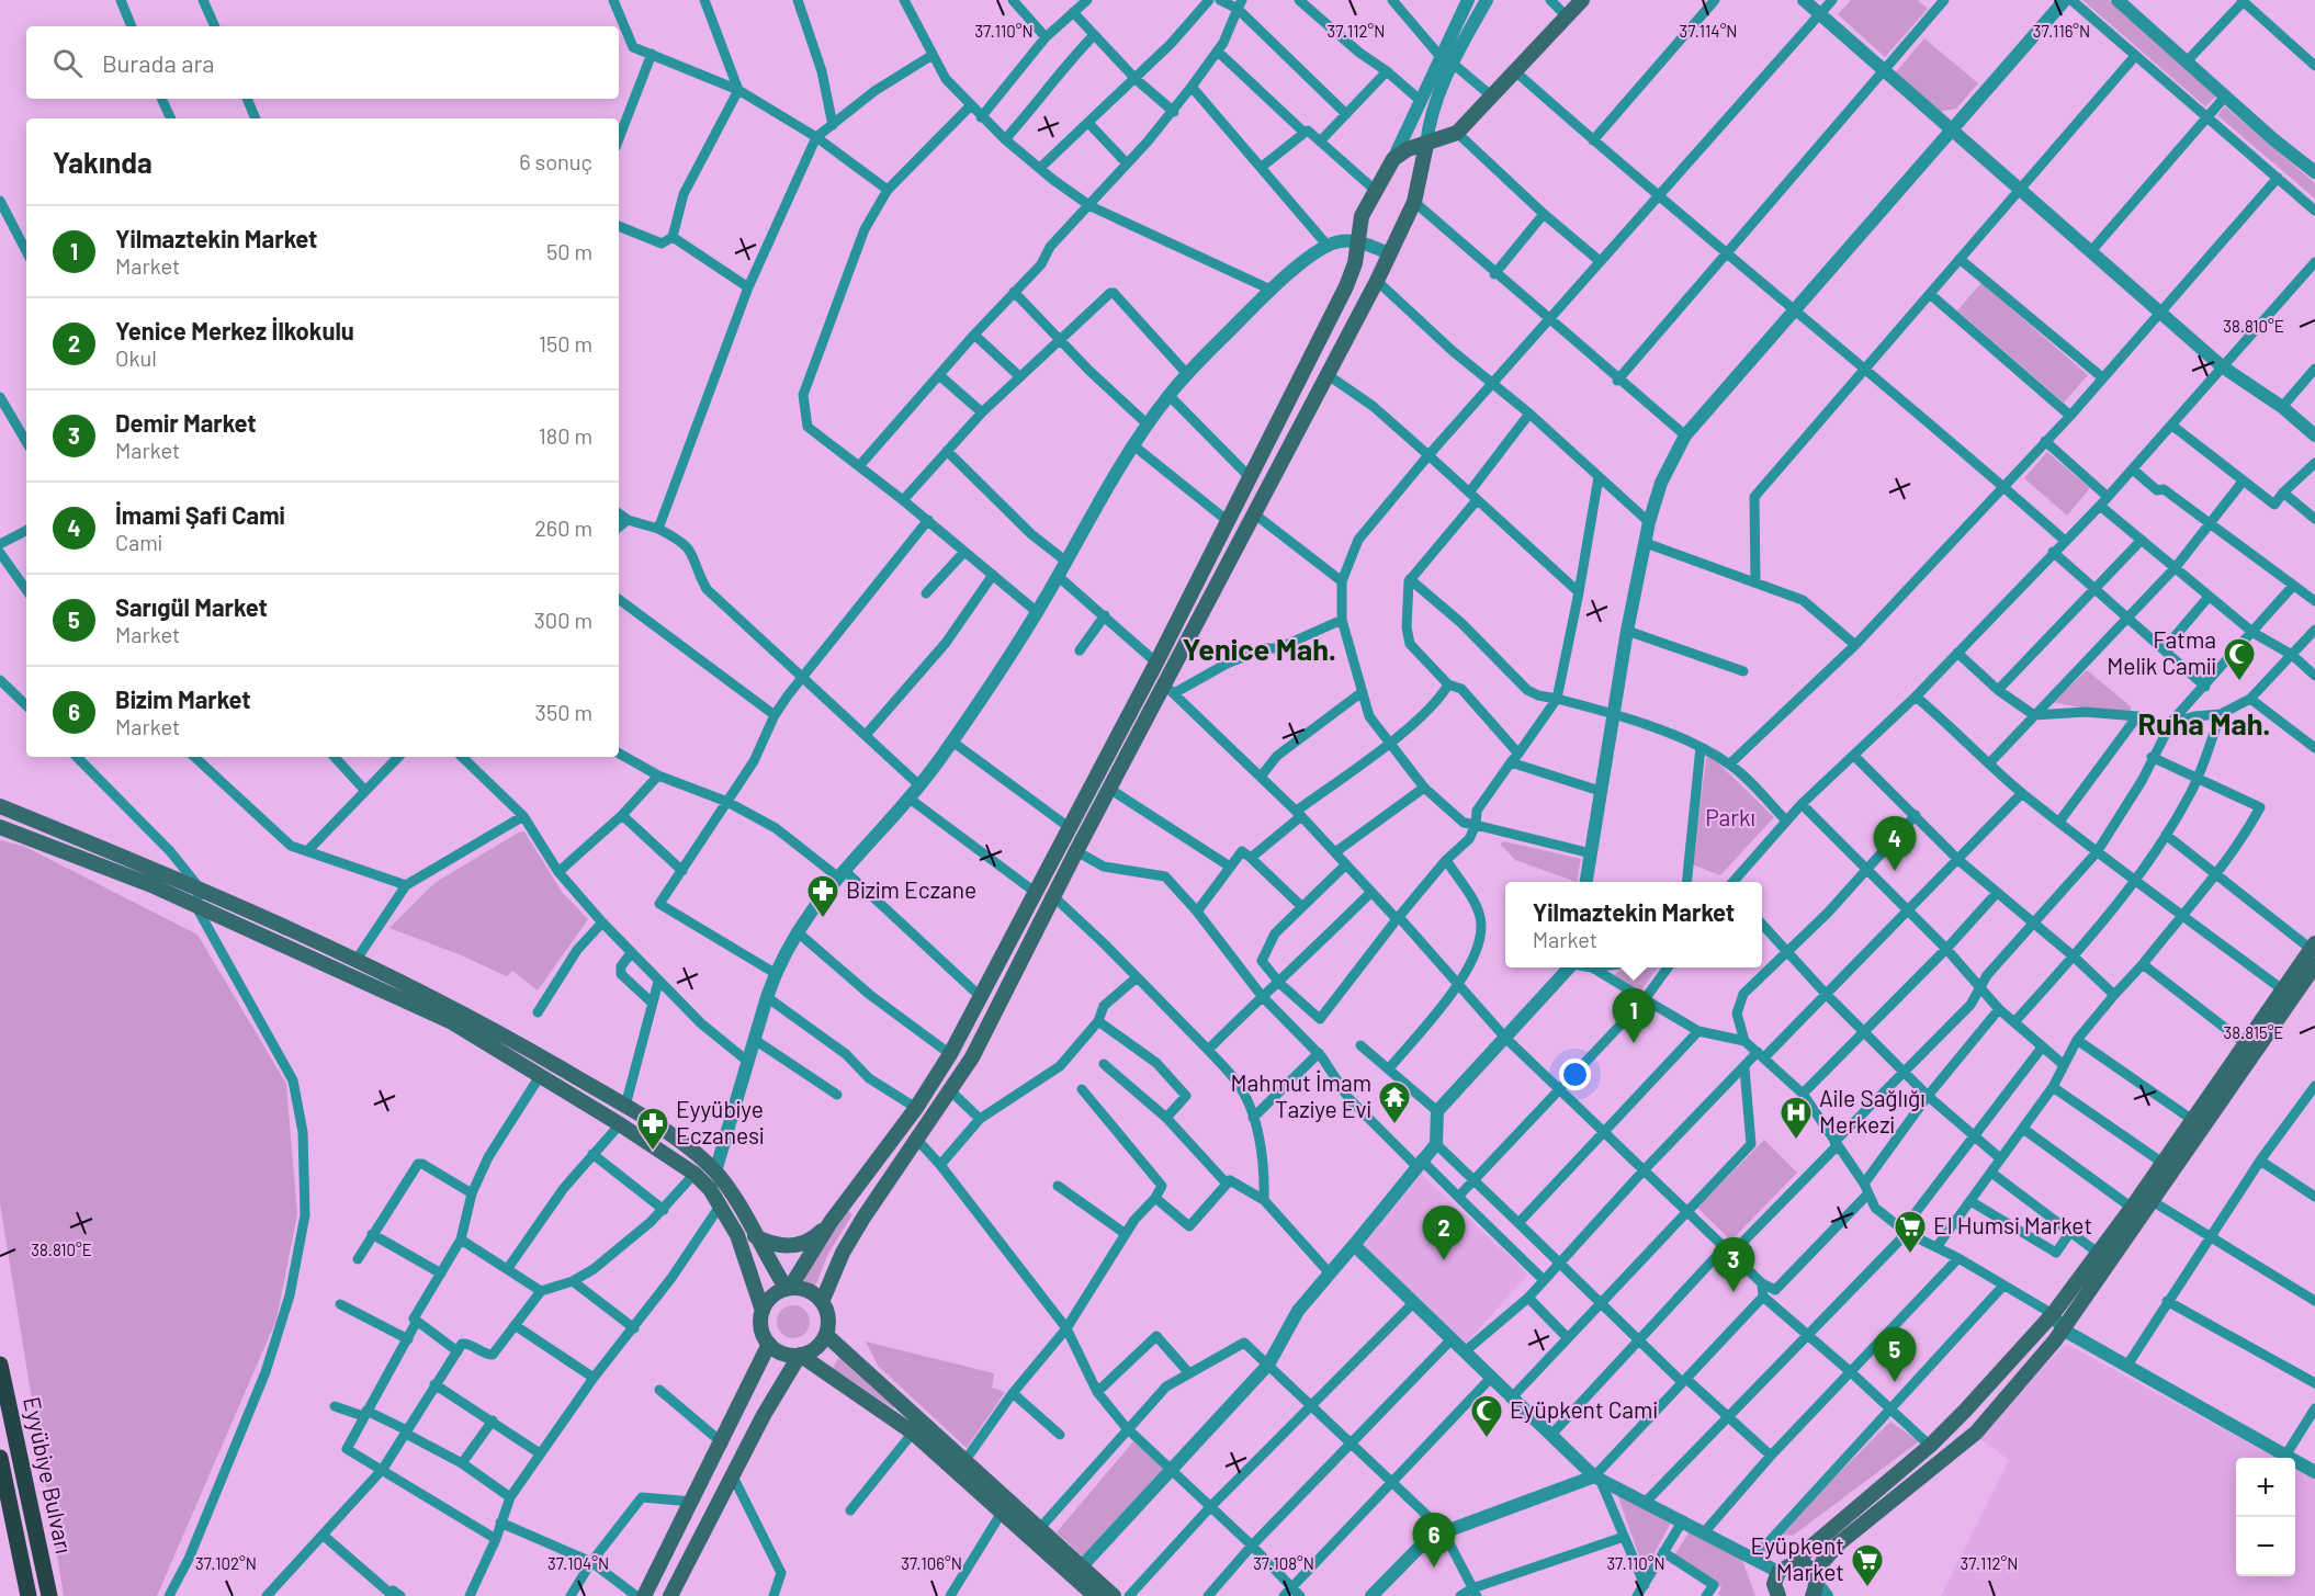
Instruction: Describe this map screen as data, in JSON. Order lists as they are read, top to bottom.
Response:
{
  "streets": {
    "highway": ["Eyyübiye Bulvarı"]
  },
  "districts": ["Yenice Mah.", "Ruha Mah."],
  "parks": ["Parkı"],
  "places": {
    "mosque": ["Fatma Melik Camii", "Eyüpkent Cami"],
    "pharmacy": ["Bizim Eczane", "Eyyübiye Eczanesi"],
    "temple": ["Mahmut İmam Taziye Evi"],
    "hospital": ["Aile Sağlığı Merkezi"],
    "supermarket": ["El Humsi Market", "Eyüpkent Market"]
  },
  "page": {
    "search": "Burada ara",
    "heading": ["Yakında", "6 sonuç"],
    "list": [
      {
        "mark": "1",
        "name": "Yilmaztekin Market",
        "note": "Market",
        "value": "50 m"
      },
      {
        "mark": "2",
        "name": "Yenice Merkez İlkokulu",
        "note": "Okul",
        "value": "150 m"
      },
      {
        "mark": "3",
        "name": "Demir Market",
        "note": "Market",
        "value": "180 m"
      },
      {
        "mark": "4",
        "name": "İmami Şafi Cami",
        "note": "Cami",
        "value": "260 m"
      },
      {
        "mark": "5",
        "name": "Sarıgül Market",
        "note": "Market",
        "value": "300 m"
      },
      {
        "mark": "6",
        "name": "Bizim Market",
        "note": "Market",
        "value": "350 m"
      }
    ],
    "pins": [
      "4",
      "1",
      "2",
      "3",
      "5",
      "6"
    ],
    "popup": ["Yilmaztekin Market", "Market"],
    "map_buttons": ["+", "−"]
  },
  "coordinates": [
    "37.112°N",
    "37.116°N",
    "37.110°N",
    "37.114°N",
    "38.810°E",
    "38.815°E",
    "37.102°N",
    "37.104°N",
    "37.106°N",
    "37.108°N"
  ]
}
